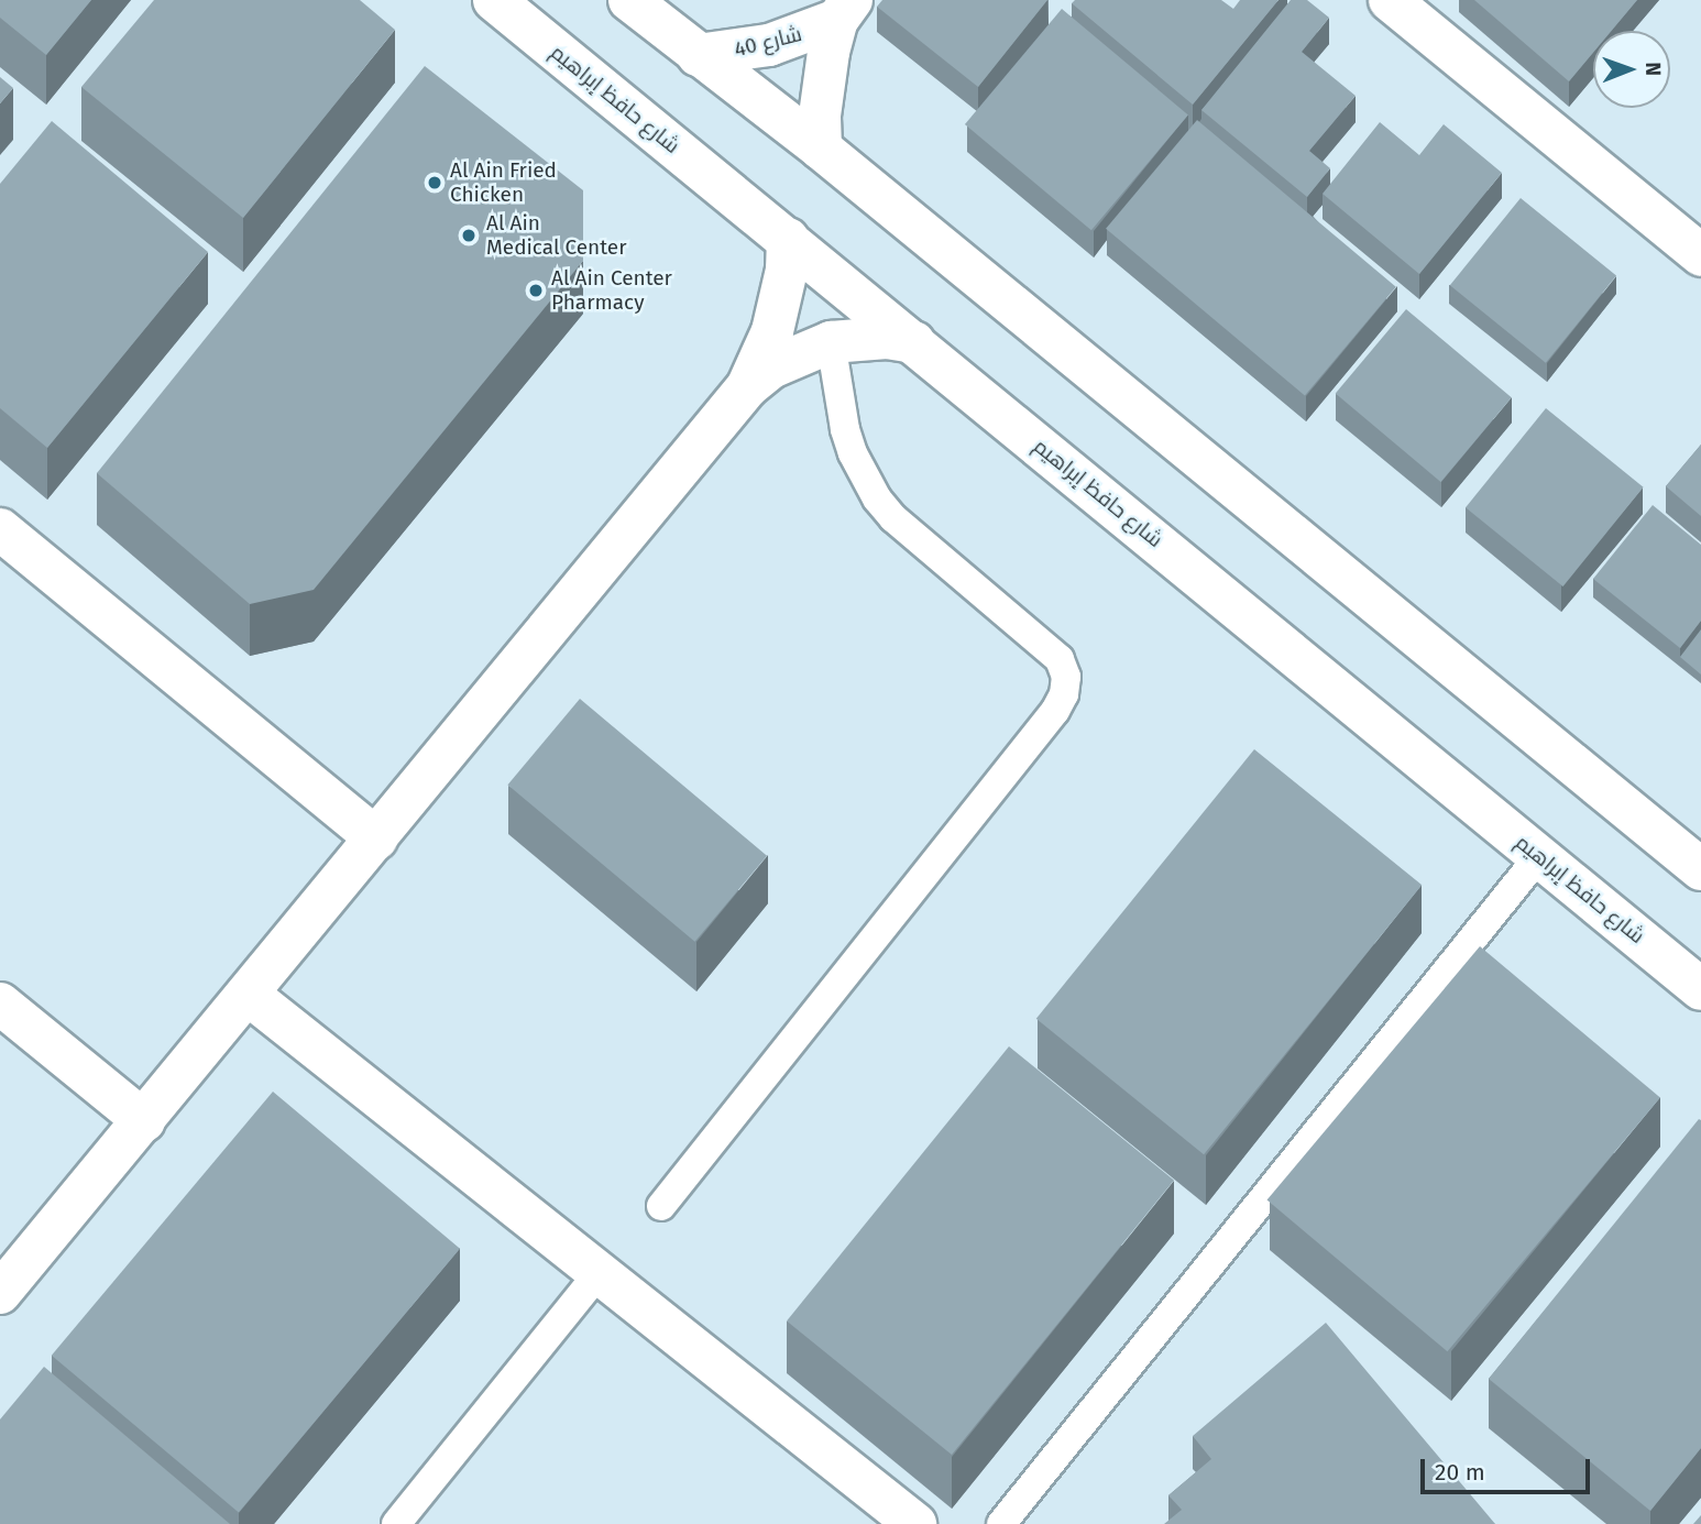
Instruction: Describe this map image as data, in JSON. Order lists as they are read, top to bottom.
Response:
{
  "streets": {
    "street": ["شارع 40", "شارع حافظ إبراهيم"]
  },
  "places": ["Al Ain Fried Chicken", "Al Ain Medical Center", "Al Ain Center Pharmacy"],
  "scale_bar": "20 m",
  "north": "right"
}
